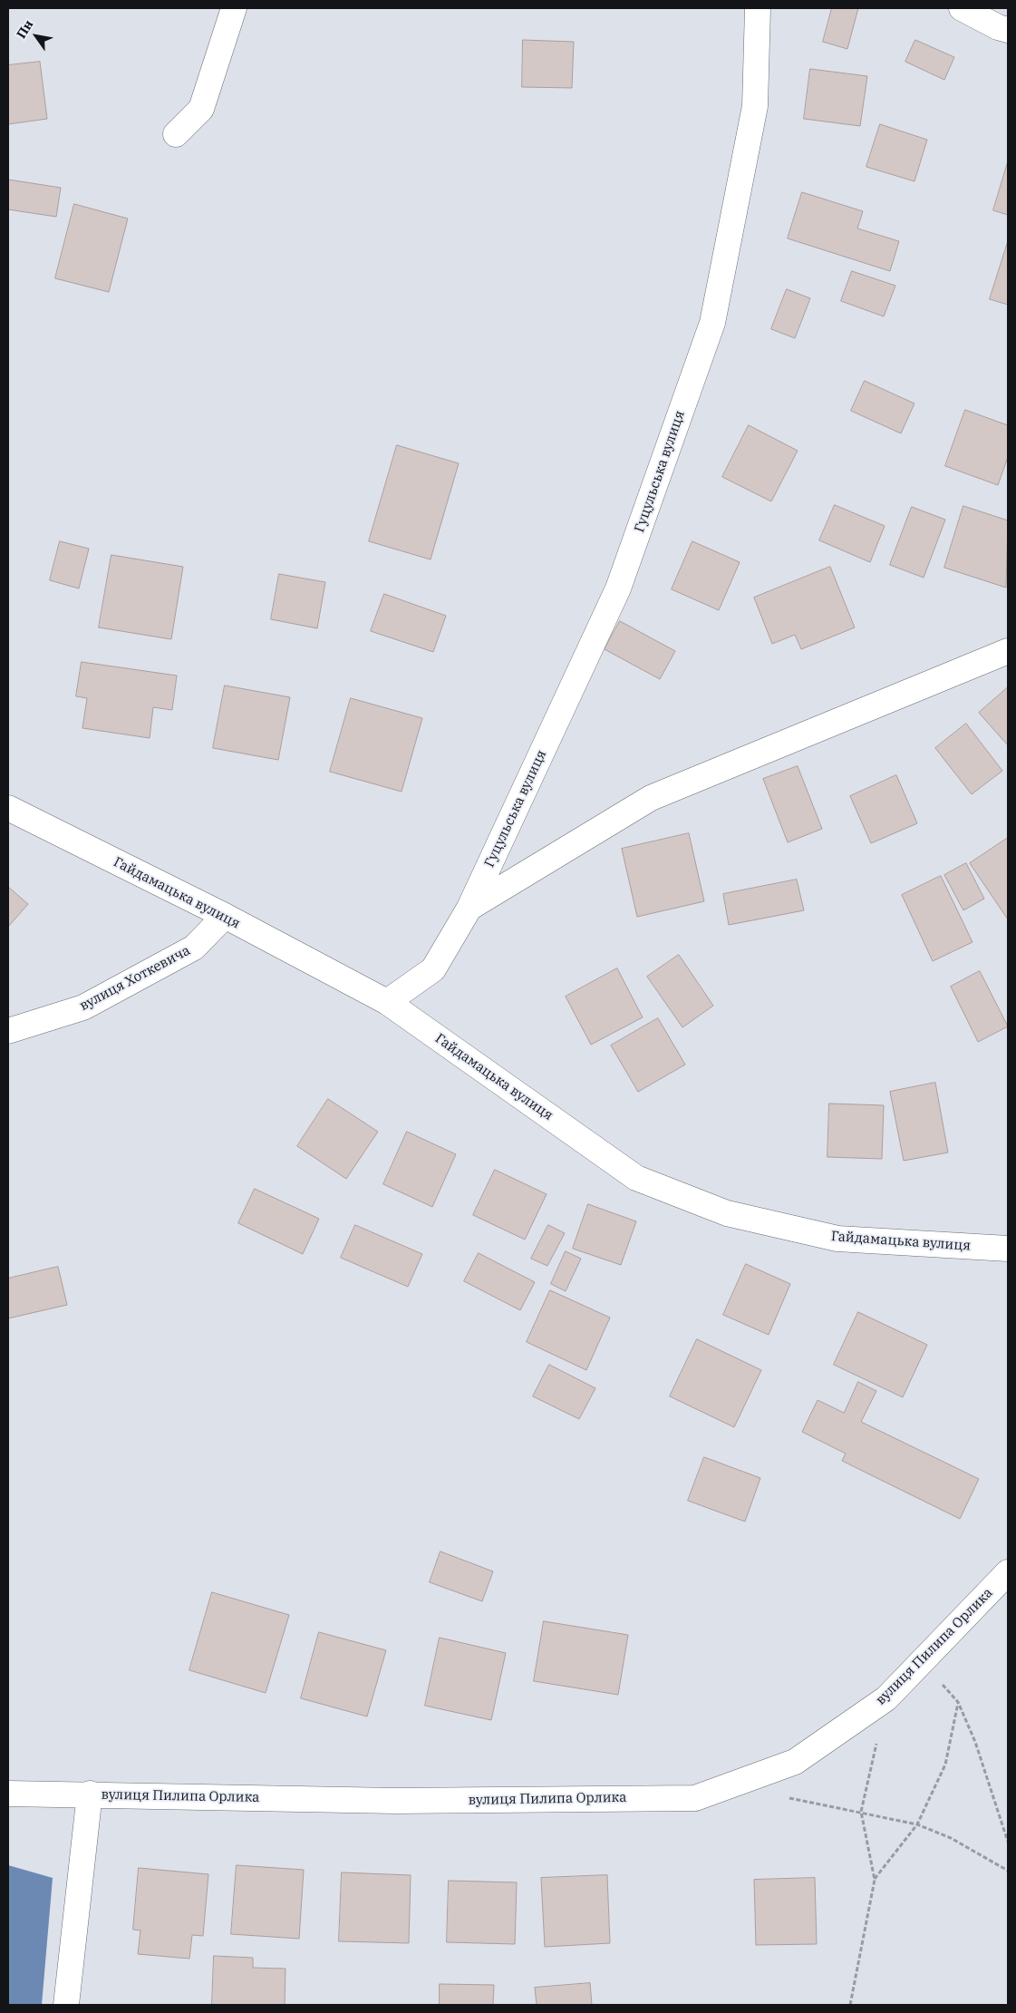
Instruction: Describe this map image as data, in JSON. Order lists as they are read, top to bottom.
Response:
{
  "streets": {
    "street": [
      "Гуцульська вулиця",
      "Гайдамацька вулиця",
      "вулиця Хоткевича",
      "вулиця Пилипа Орлика"
    ]
  },
  "crossings": [
    ["Гуцульська вулиця", "Гайдамацька вулиця"],
    ["Гайдамацька вулиця", "вулиця Хоткевича"]
  ],
  "north": "top left"
}
